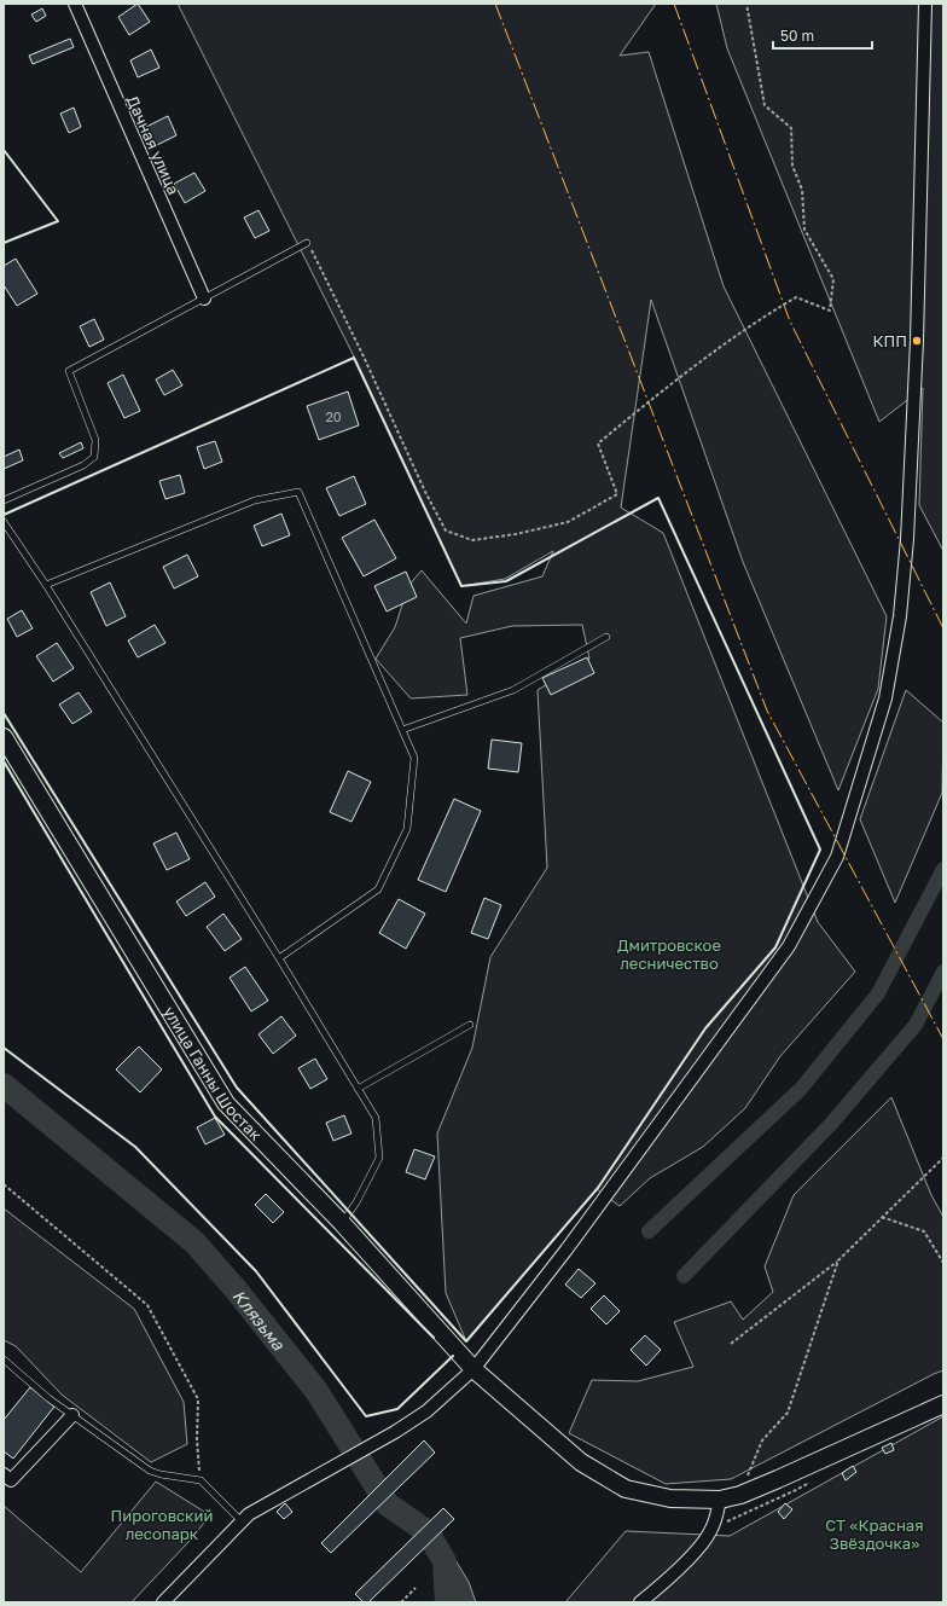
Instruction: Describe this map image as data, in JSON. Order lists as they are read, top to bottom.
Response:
{
  "streets": {
    "main road": ["улица Ганны Шостак"],
    "street": ["Дачная улица"]
  },
  "water": ["Клязьма"],
  "parks": ["Дмитровское лесничество", "Пироговский лесопарк", "СТ «Красная Звёздочка»"],
  "places": ["КПП"],
  "house_numbers": ["20"],
  "scale_bar": "50 m"
}
